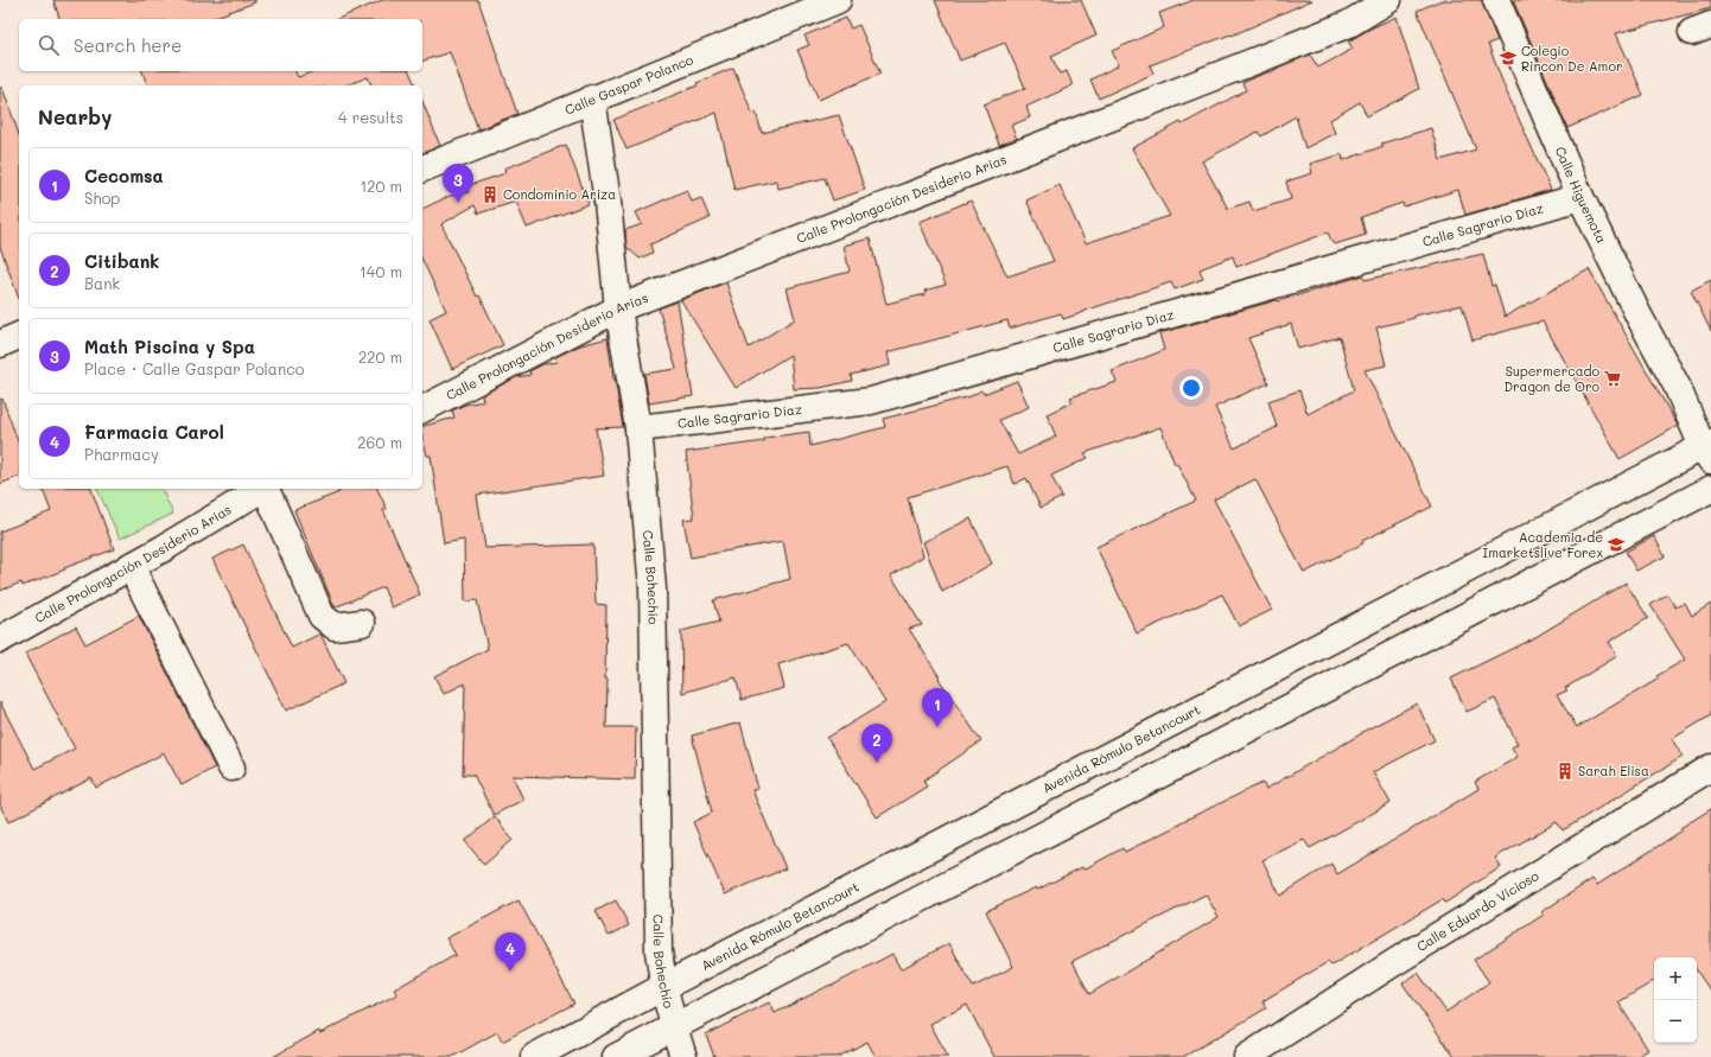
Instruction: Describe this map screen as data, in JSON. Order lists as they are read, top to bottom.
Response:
{
  "streets": {
    "street": [
      "Calle Gaspar Polanco",
      "Calle Higuemota",
      "Calle Prolongación Desiderio Arias",
      "Calle Sagrario Díaz",
      "Calle Bohechío",
      "Avenida Rómulo Betancourt",
      "Calle Eduardo Vicioso"
    ]
  },
  "crossings": [
    ["Calle Gaspar Polanco", "Calle Bohechío"],
    ["Calle Higuemota", "Calle Sagrario Díaz"],
    ["Calle Higuemota", "Avenida Rómulo Betancourt"],
    ["Calle Prolongación Desiderio Arias", "Calle Bohechío"],
    ["Calle Sagrario Díaz", "Calle Bohechío"],
    ["Calle Bohechío", "Avenida Rómulo Betancourt"]
  ],
  "places": {
    "school or university": ["Colegio Rincon De Amor", "Academia de Imarketslive Forex"],
    "building": ["Condominio Ariza", "Sarah Elisa"],
    "supermarket": ["Supermercado Dragon de Oro"]
  },
  "page": {
    "search": "Search here",
    "heading": ["Nearby", "4 results"],
    "list": [
      {
        "mark": "1",
        "name": "Cecomsa",
        "note": "Shop",
        "value": "120 m"
      },
      {
        "mark": "2",
        "name": "Citibank",
        "note": "Bank",
        "value": "140 m"
      },
      {
        "mark": "3",
        "name": "Math Piscina y Spa",
        "note": "Place · Calle Gaspar Polanco",
        "value": "220 m"
      },
      {
        "mark": "4",
        "name": "Farmacia Carol",
        "note": "Pharmacy",
        "value": "260 m"
      }
    ],
    "pins": [
      "3",
      "1",
      "2",
      "4"
    ],
    "map_buttons": ["+", "−"]
  }
}
